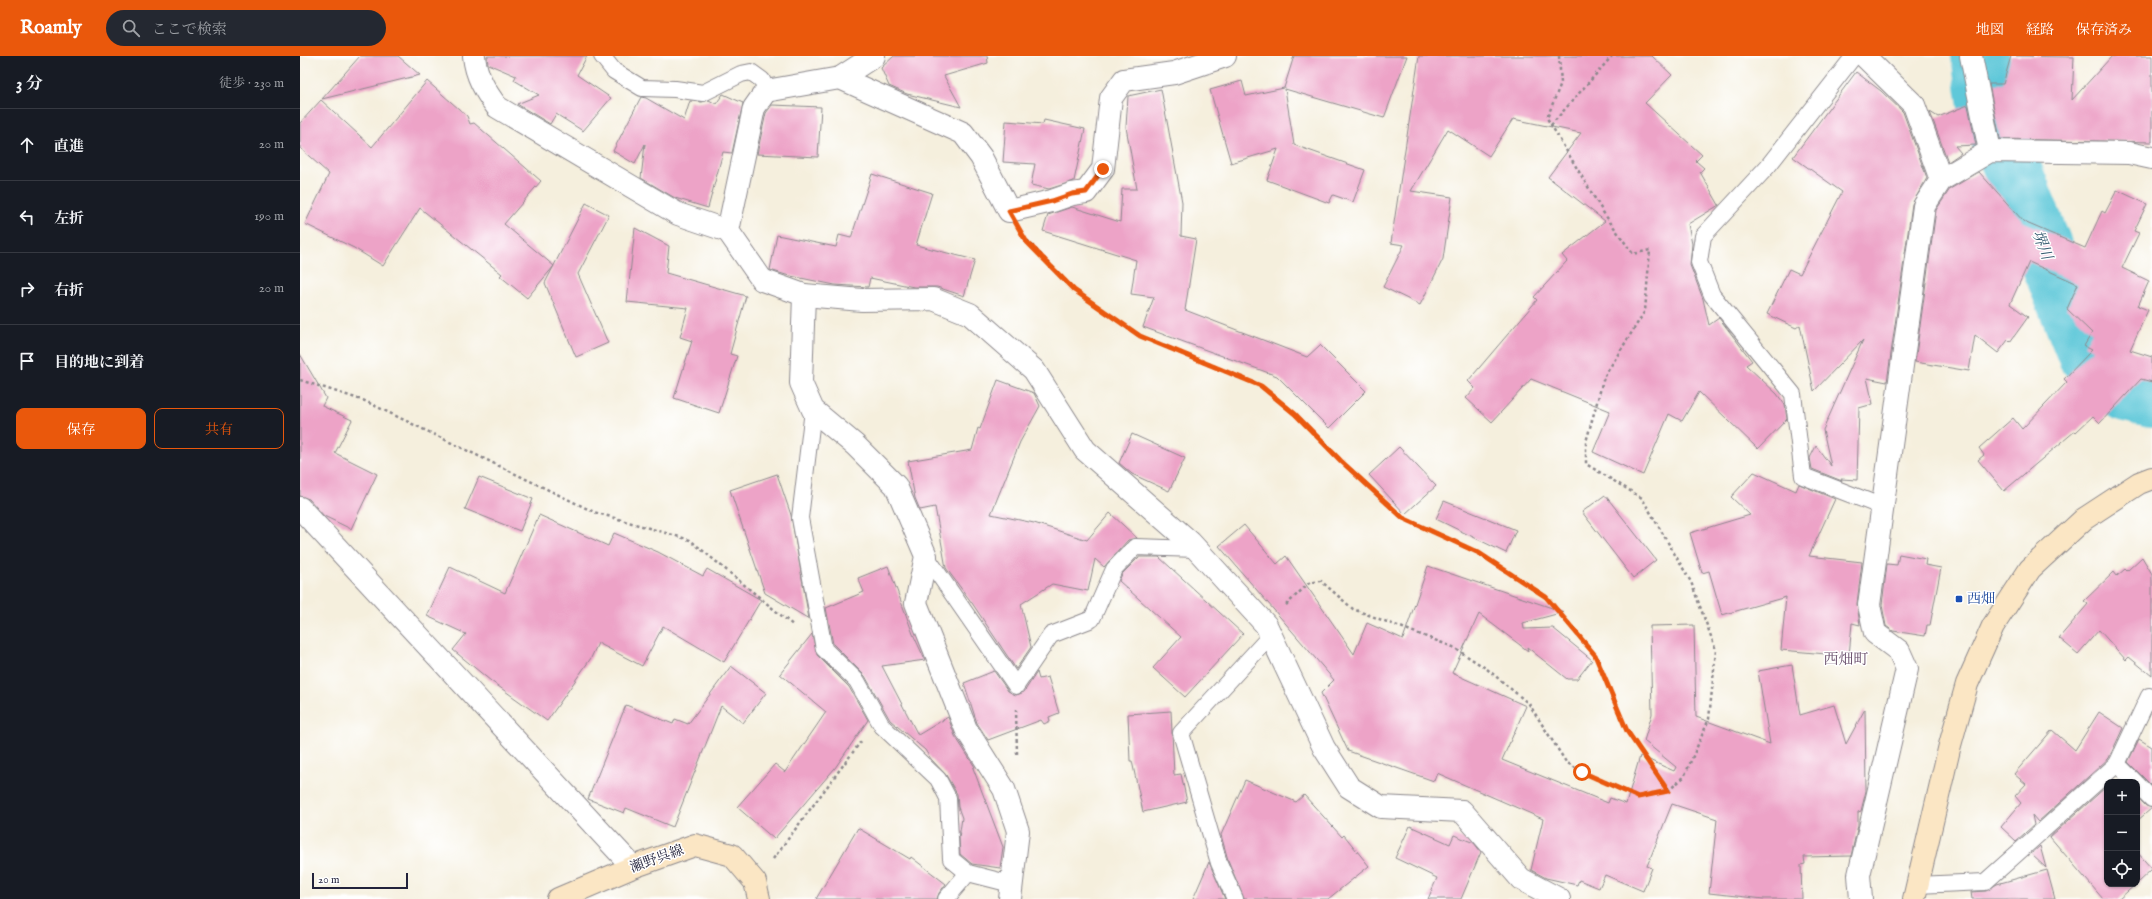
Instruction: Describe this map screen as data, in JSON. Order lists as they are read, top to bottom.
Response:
{
  "streets": {
    "street": ["瀬野呉線"]
  },
  "districts": ["西畑町"],
  "water": ["堺川"],
  "places": {
    "transit": ["西畑"]
  },
  "scale_bar": "20 m",
  "page": {
    "header": "Roamly",
    "search": "ここで検索",
    "nav": ["地図", "経路", "保存済み"],
    "heading": ["3 分", "徒歩 · 230 m"],
    "list": [
      ["直進", "20 m"],
      ["左折", "190 m"],
      ["右折", "20 m"],
      "目的地に到着"
    ],
    "buttons": ["保存", "共有"],
    "map_buttons": ["+", "−"],
    "scale": "20 m"
  }
}
